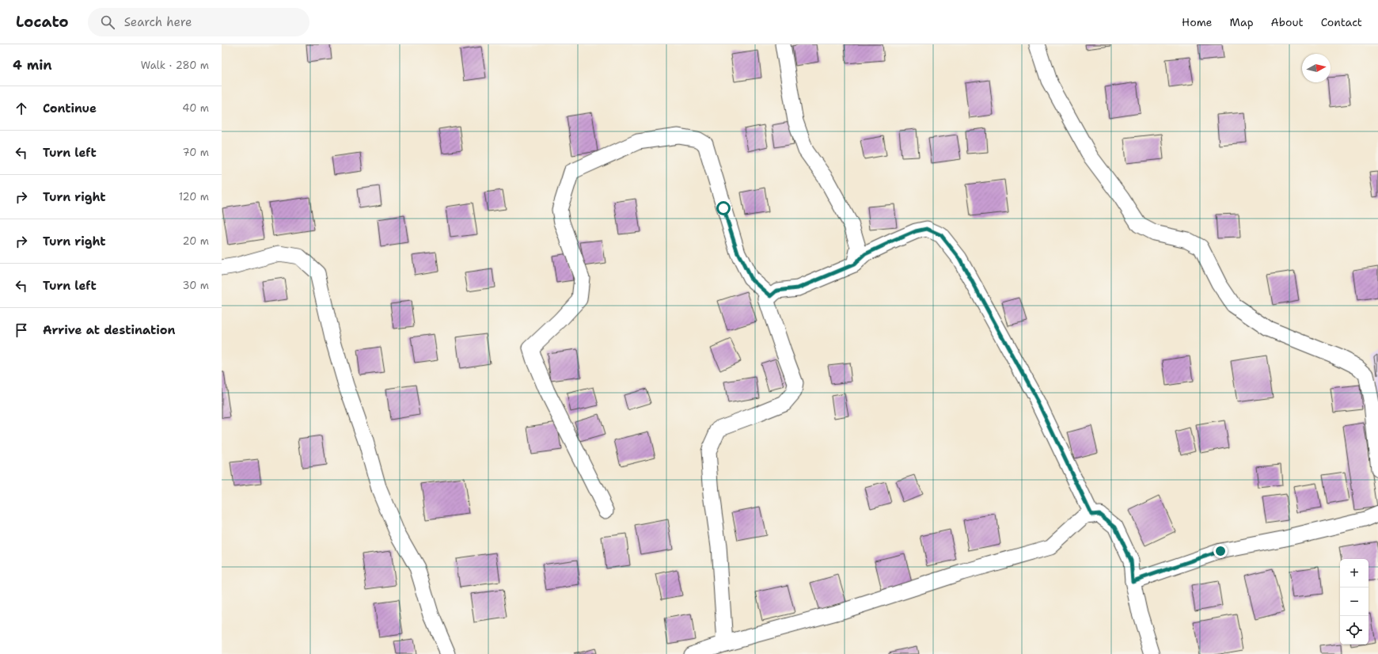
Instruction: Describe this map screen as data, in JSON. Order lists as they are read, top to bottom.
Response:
{
  "north": "right",
  "page": {
    "header": "Locato",
    "search": "Search here",
    "nav": [
      "Home",
      "Map",
      "About",
      "Contact"
    ],
    "heading": ["4 min", "Walk · 280 m"],
    "list": [
      ["Continue", "40 m"],
      ["Turn left", "70 m"],
      ["Turn right", "120 m"],
      ["Turn right", "20 m"],
      ["Turn left", "30 m"],
      "Arrive at destination"
    ],
    "map_buttons": ["+", "−"]
  }
}
